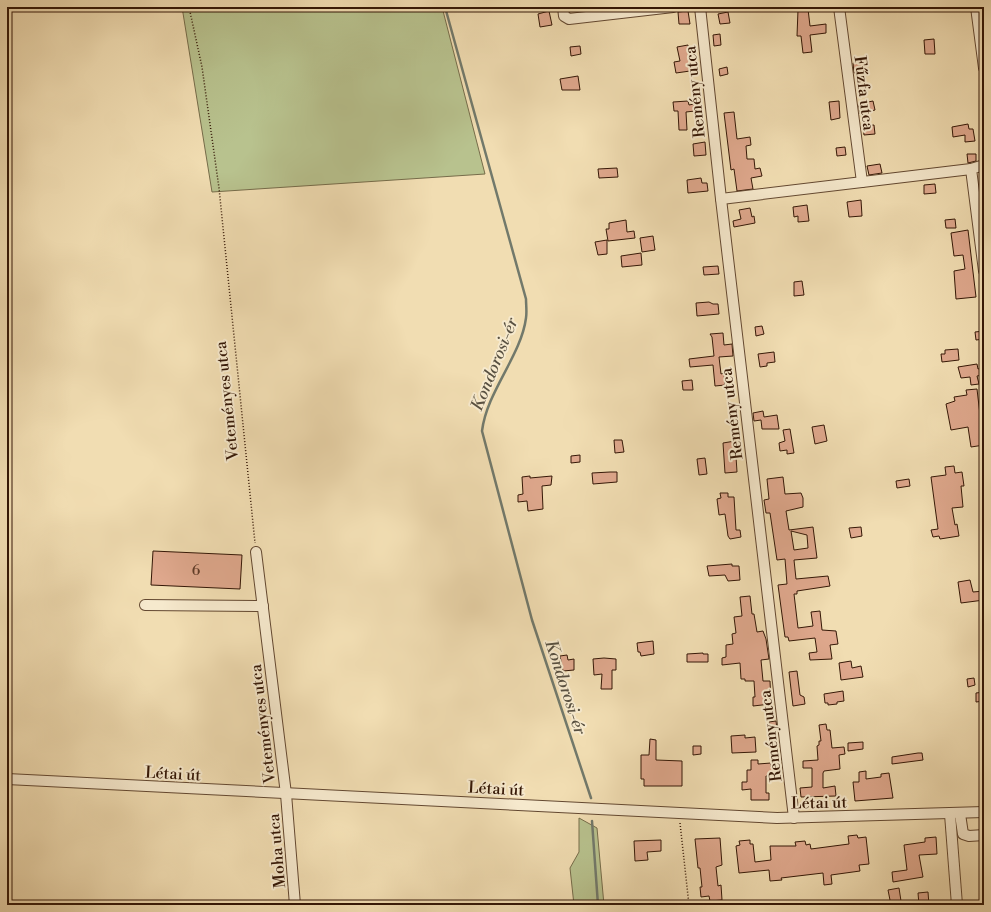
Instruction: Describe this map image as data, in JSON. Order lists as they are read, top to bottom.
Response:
{
  "streets": {
    "street": [
      "Remény utca",
      "Fűzfa utca",
      "Veteményes utca",
      "Létai út",
      "Moha utca"
    ]
  },
  "crossings": [
    ["Remény utca", "Létai út"],
    ["Veteményes utca", "Létai út"],
    ["Veteményes utca", "Moha utca"],
    ["Létai út", "Moha utca"]
  ],
  "water": ["Kondorosi-ér"],
  "house_numbers": ["6"]
}
